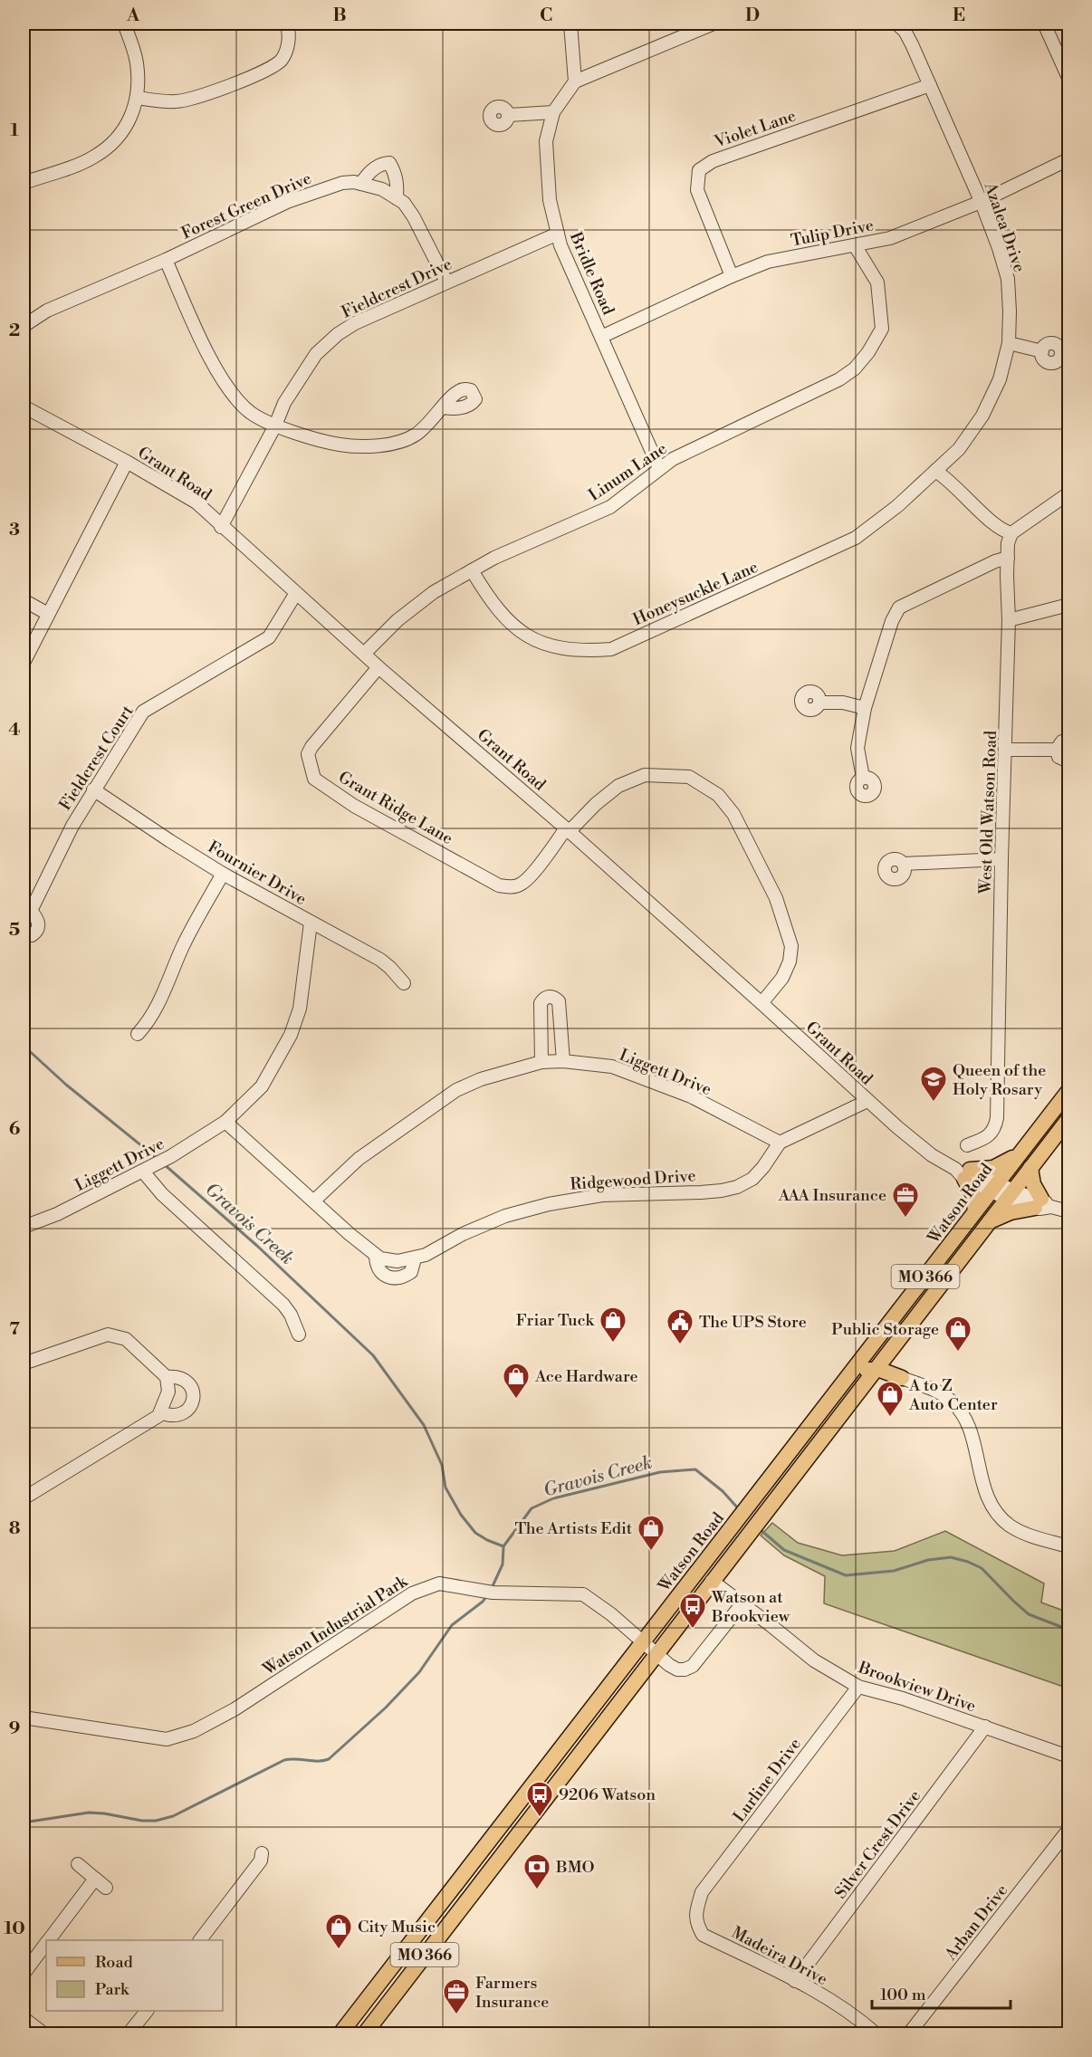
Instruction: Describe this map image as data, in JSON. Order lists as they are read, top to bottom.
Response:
{
  "streets": {
    "main road": ["Watson Road", "MO 366"],
    "street": [
      "Violet Lane",
      "Forest Green Drive",
      "Azalea Drive",
      "Tulip Drive",
      "Bridle Road",
      "Fieldcrest Drive",
      "Linum Lane",
      "Grant Road",
      "Honeysuckle Lane",
      "Fieldcrest Court",
      "Grant Ridge Lane",
      "West Old Watson Road",
      "Fournier Drive",
      "Liggett Drive",
      "Ridgewood Drive",
      "Watson Industrial Park",
      "Brookview Drive",
      "Lurline Drive",
      "Silver Crest Drive",
      "Arban Drive",
      "Madeira Drive"
    ]
  },
  "crossings": [
    ["Violet Lane", "Azalea Drive"],
    ["Violet Lane", "Tulip Drive"],
    ["Forest Green Drive", "Fieldcrest Drive"],
    ["Azalea Drive", "Tulip Drive"],
    ["Azalea Drive", "Honeysuckle Lane"],
    ["Tulip Drive", "Bridle Road"],
    ["Tulip Drive", "Linum Lane"],
    ["Bridle Road", "Fieldcrest Drive"],
    ["Bridle Road", "Linum Lane"],
    ["Fieldcrest Drive", "Grant Road"],
    ["Linum Lane", "Grant Road"],
    ["Linum Lane", "Honeysuckle Lane"],
    ["Grant Road", "Fieldcrest Court"],
    ["Grant Road", "Grant Ridge Lane"],
    ["Grant Road", "Watson Road"],
    ["Fieldcrest Court", "Fournier Drive"],
    ["Fournier Drive", "Liggett Drive"],
    ["Liggett Drive", "Ridgewood Drive"],
    ["Watson Road", "Watson Industrial Park"],
    ["Watson Road", "Brookview Drive"],
    ["Brookview Drive", "Lurline Drive"],
    ["Brookview Drive", "Silver Crest Drive"],
    ["Lurline Drive", "Madeira Drive"],
    ["Silver Crest Drive", "Madeira Drive"]
  ],
  "water": ["Gravois Creek"],
  "places": {
    "school or university": ["Queen of the Holy Rosary"],
    "office": ["AAA Insurance", "Farmers Insurance"],
    "shop": [
      "Friar Tuck",
      "Public Storage",
      "Ace Hardware",
      "A to Z Auto Center",
      "The Artists Edit",
      "City Music"
    ],
    "public building": ["The UPS Store"],
    "bus stop": ["Watson at Brookview", "9206 Watson"],
    "bank": ["BMO"]
  },
  "legend": ["Road", "Park"],
  "scale_bar": "100 m",
  "grid": {
    "columns": [
      "A",
      "B",
      "C",
      "D",
      "E"
    ],
    "rows": [
      "1",
      "2",
      "3",
      "4",
      "5",
      "6",
      "7",
      "8",
      "9",
      "10"
    ]
  }
}
